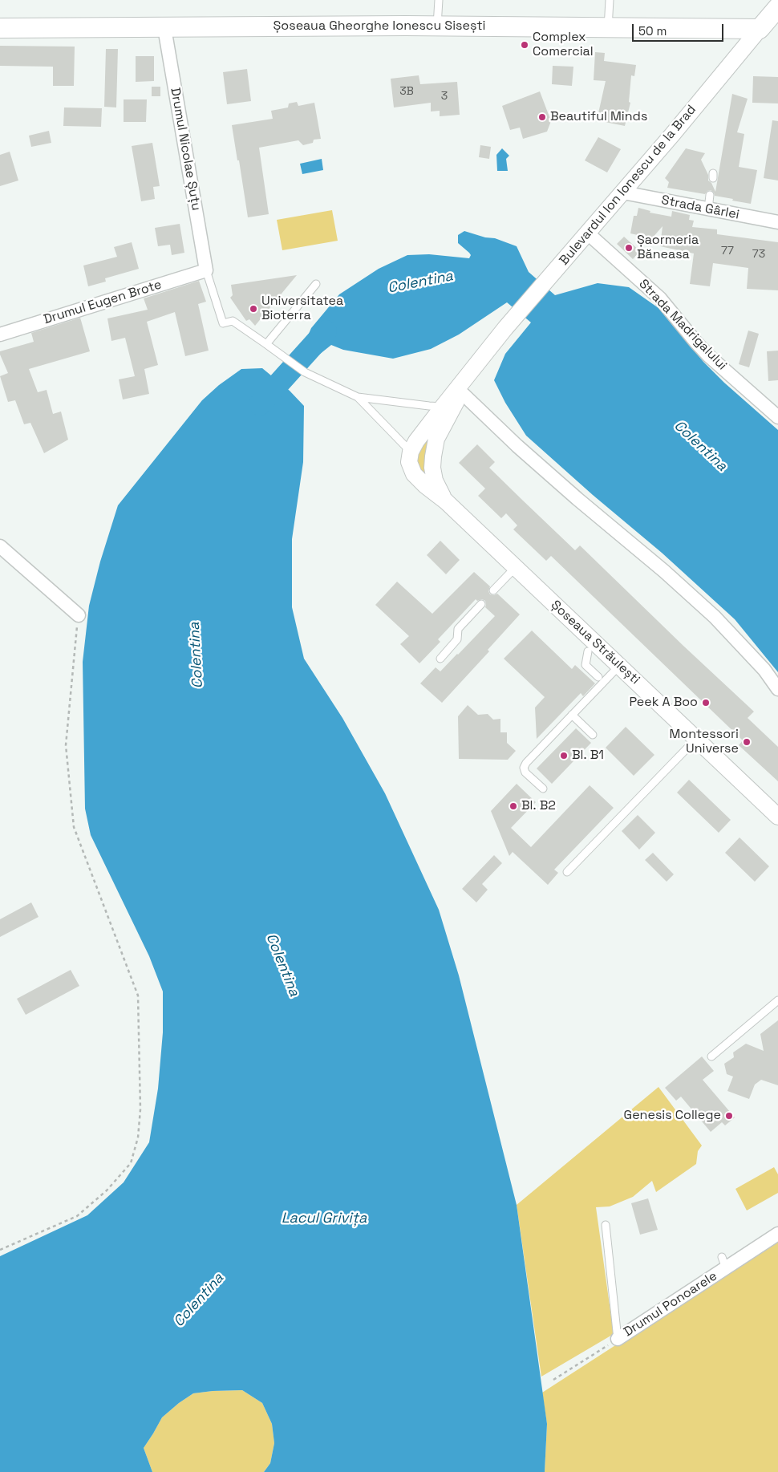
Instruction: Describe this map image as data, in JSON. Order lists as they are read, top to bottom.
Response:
{
  "streets": {
    "main road": ["Șoseaua Gheorghe Ionescu Sisești", "Bulevardul Ion Ionescu de la Brad"],
    "street": [
      "Drumul Nicolae Șuțu",
      "Strada Gârlei",
      "Drumul Eugen Brote",
      "Strada Madrigalului",
      "Șoseaua Străulești",
      "Drumul Ponoarele"
    ]
  },
  "crossings": [
    ["Șoseaua Gheorghe Ionescu Sisești", "Drumul Nicolae Șuțu"],
    ["Șoseaua Gheorghe Ionescu Sisești", "Bulevardul Ion Ionescu de la Brad"],
    ["Drumul Nicolae Șuțu", "Drumul Eugen Brote"],
    ["Bulevardul Ion Ionescu de la Brad", "Strada Gârlei"],
    ["Bulevardul Ion Ionescu de la Brad", "Strada Madrigalului"],
    ["Bulevardul Ion Ionescu de la Brad", "Șoseaua Străulești"]
  ],
  "water": ["Colentina", "Lacul Grivița"],
  "places": [
    "Complex Comercial",
    "Beautiful Minds",
    "Șaormeria Băneasa",
    "Universitatea Bioterra",
    "Peek A Boo",
    "Montessori Universe",
    "Bl. B1",
    "Bl. B2",
    "Genesis College"
  ],
  "house_numbers": [
    "3B",
    "3",
    "77",
    "73"
  ],
  "scale_bar": "50 m"
}
